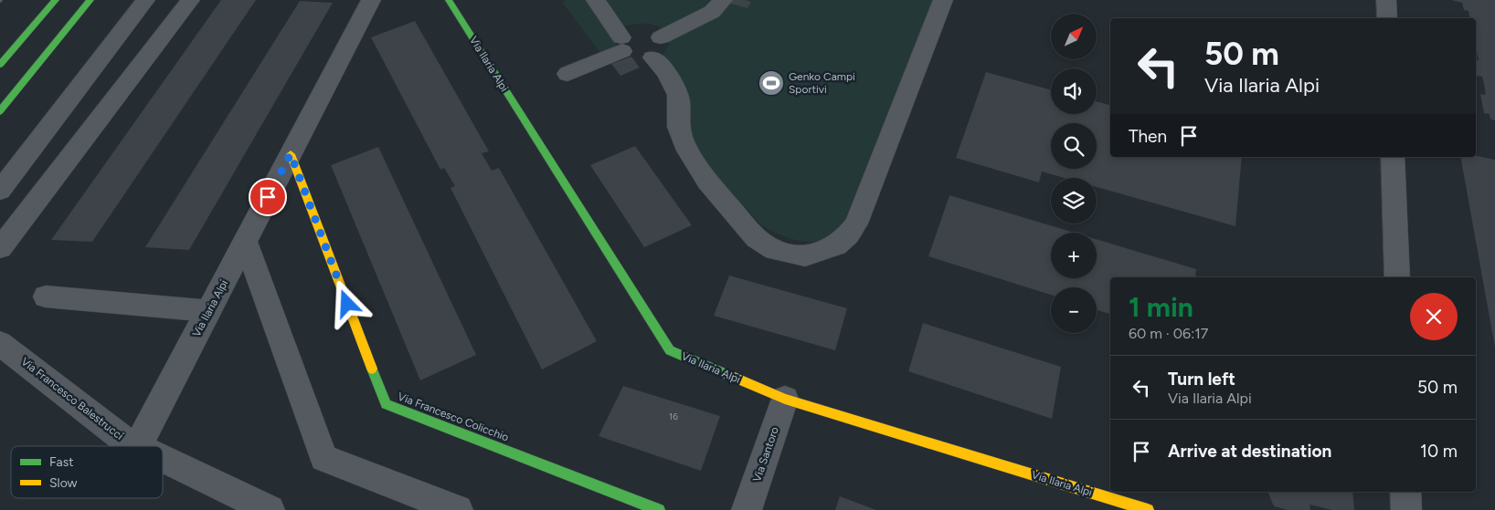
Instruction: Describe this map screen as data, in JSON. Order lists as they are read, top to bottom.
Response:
{
  "streets": {
    "main road": ["Via Ilaria Alpi", "Via Francesco Colicchio"],
    "street": ["Via Francesco Balestrucci", "Via Santoro"]
  },
  "crossings": [
    ["Via Ilaria Alpi", "Via Francesco Balestrucci"],
    ["Via Ilaria Alpi", "Via Francesco Colicchio"],
    ["Via Ilaria Alpi", "Via Santoro"]
  ],
  "places": {
    "sports": ["Genko Campi Sportivi"]
  },
  "house_numbers": ["16"],
  "legend": ["Fast", "Slow"],
  "north": "top right",
  "page": {
    "map_buttons": ["+", "−"],
    "turn": ["50 m", "Via Ilaria Alpi"],
    "then": "Then",
    "heading": ["1 min", "60 m · 06:17"],
    "list": [
      {
        "name": "Turn left",
        "note": "Via Ilaria Alpi",
        "value": "50 m"
      },
      {
        "name": "Arrive at destination",
        "value": "10 m"
      }
    ]
  }
}
